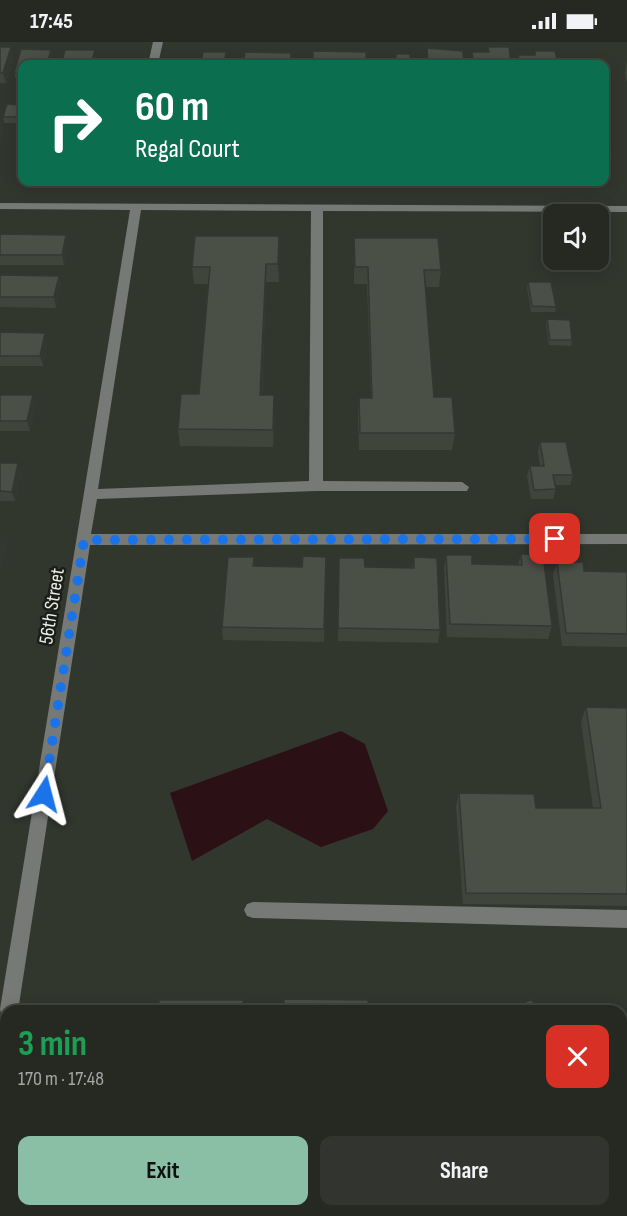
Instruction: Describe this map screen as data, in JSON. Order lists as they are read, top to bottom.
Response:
{
  "streets": {
    "street": ["56th Street"]
  },
  "page": {
    "status": "17:45",
    "turn": ["60 m", "Regal Court"],
    "heading": ["3 min", "170 m · 17:48"],
    "buttons": ["Exit", "Share"]
  }
}
